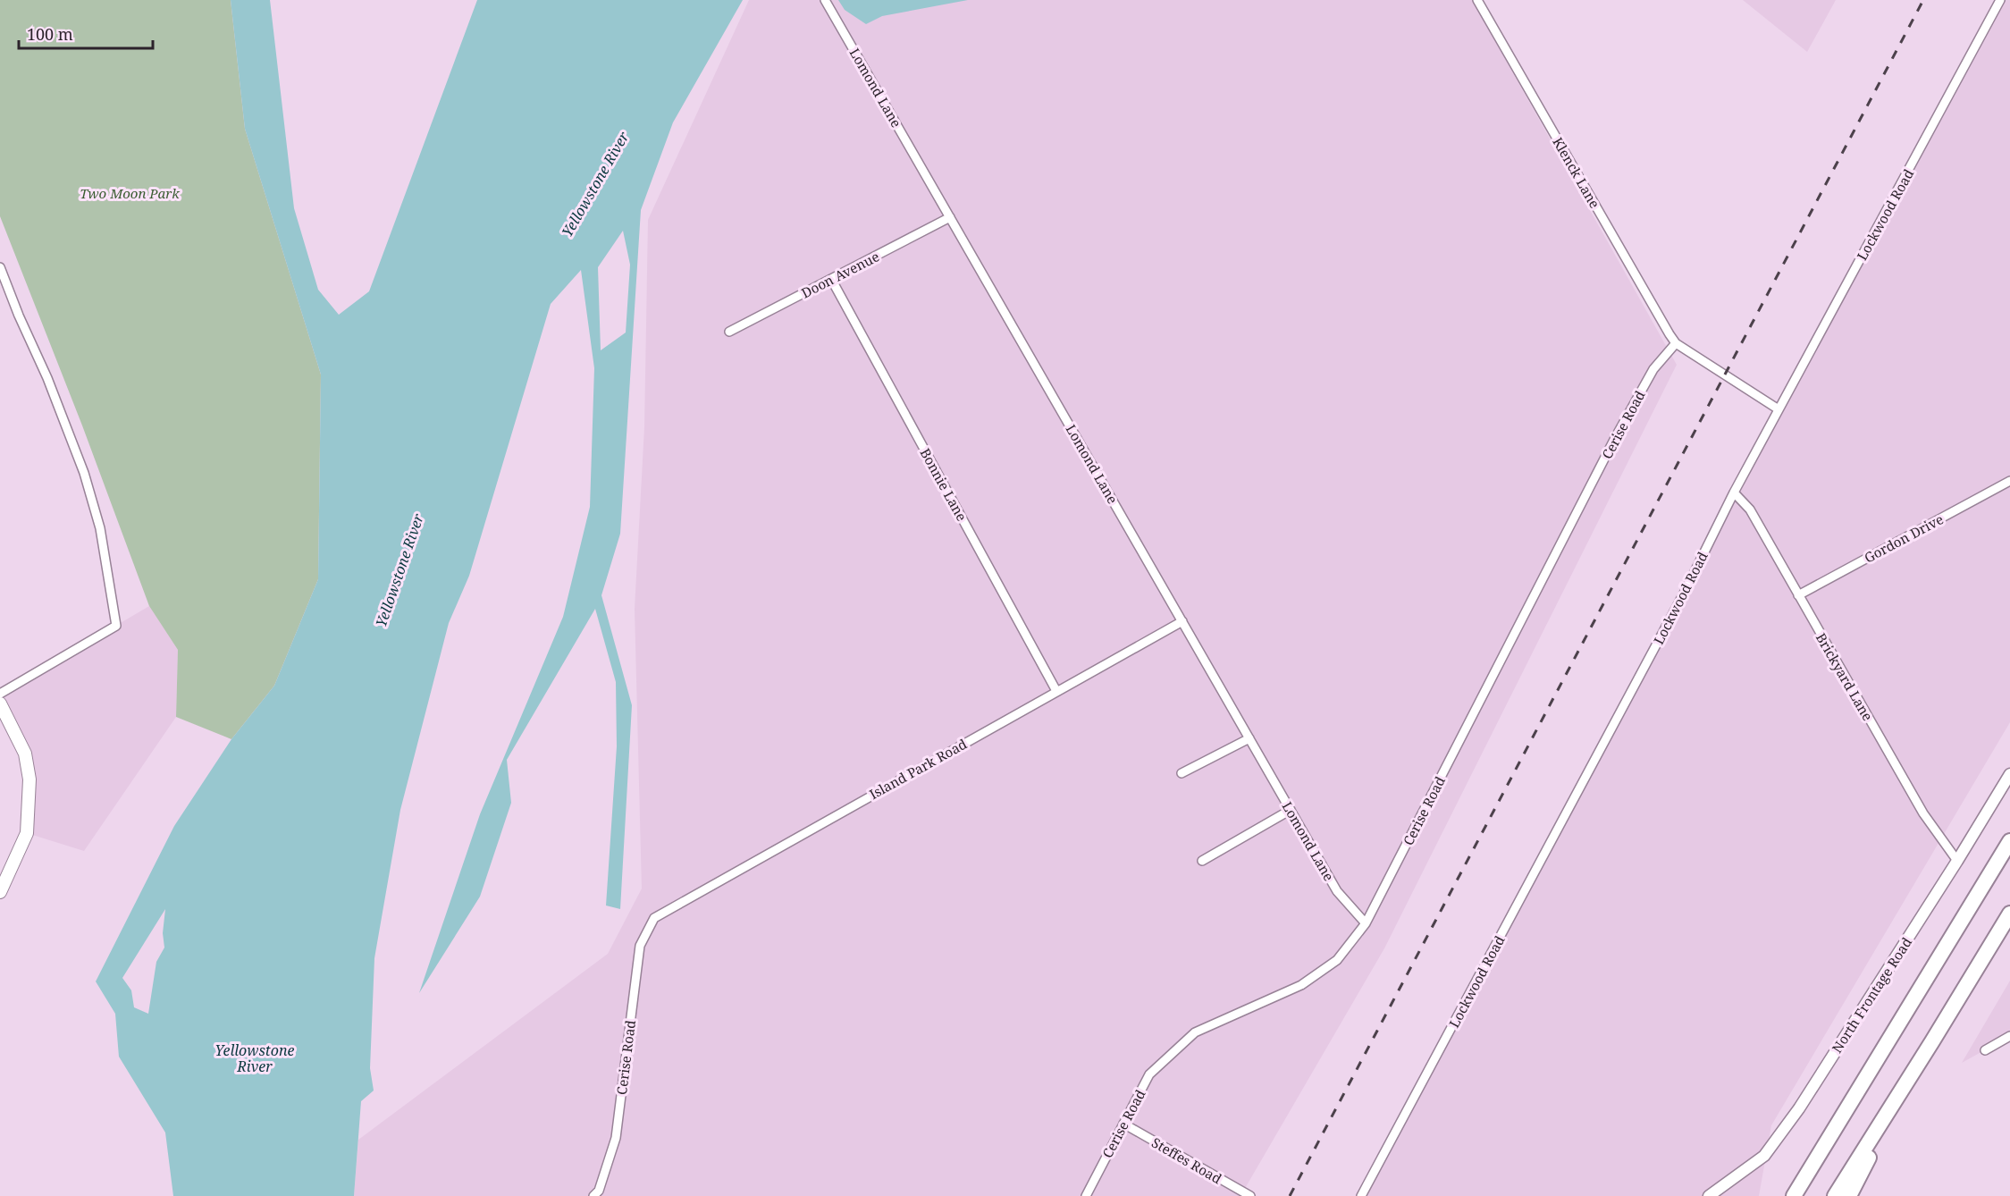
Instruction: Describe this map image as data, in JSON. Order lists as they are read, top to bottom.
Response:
{
  "streets": {
    "street": [
      "Lomond Lane",
      "Klenck Lane",
      "Lockwood Road",
      "Doon Avenue",
      "Cerise Road",
      "Bonnie Lane",
      "Gordon Drive",
      "Brickyard Lane",
      "Island Park Road",
      "North Frontage Road",
      "Steffes Road"
    ]
  },
  "crossings": [
    ["Lomond Lane", "Doon Avenue"],
    ["Lomond Lane", "Cerise Road"],
    ["Lomond Lane", "Island Park Road"],
    ["Klenck Lane", "Cerise Road"],
    ["Lockwood Road", "Brickyard Lane"],
    ["Doon Avenue", "Bonnie Lane"],
    ["Cerise Road", "Island Park Road"],
    ["Cerise Road", "Steffes Road"],
    ["Bonnie Lane", "Island Park Road"],
    ["Gordon Drive", "Brickyard Lane"],
    ["Brickyard Lane", "North Frontage Road"]
  ],
  "water": ["Yellowstone River"],
  "parks": ["Two Moon Park"],
  "scale_bar": "100 m"
}
